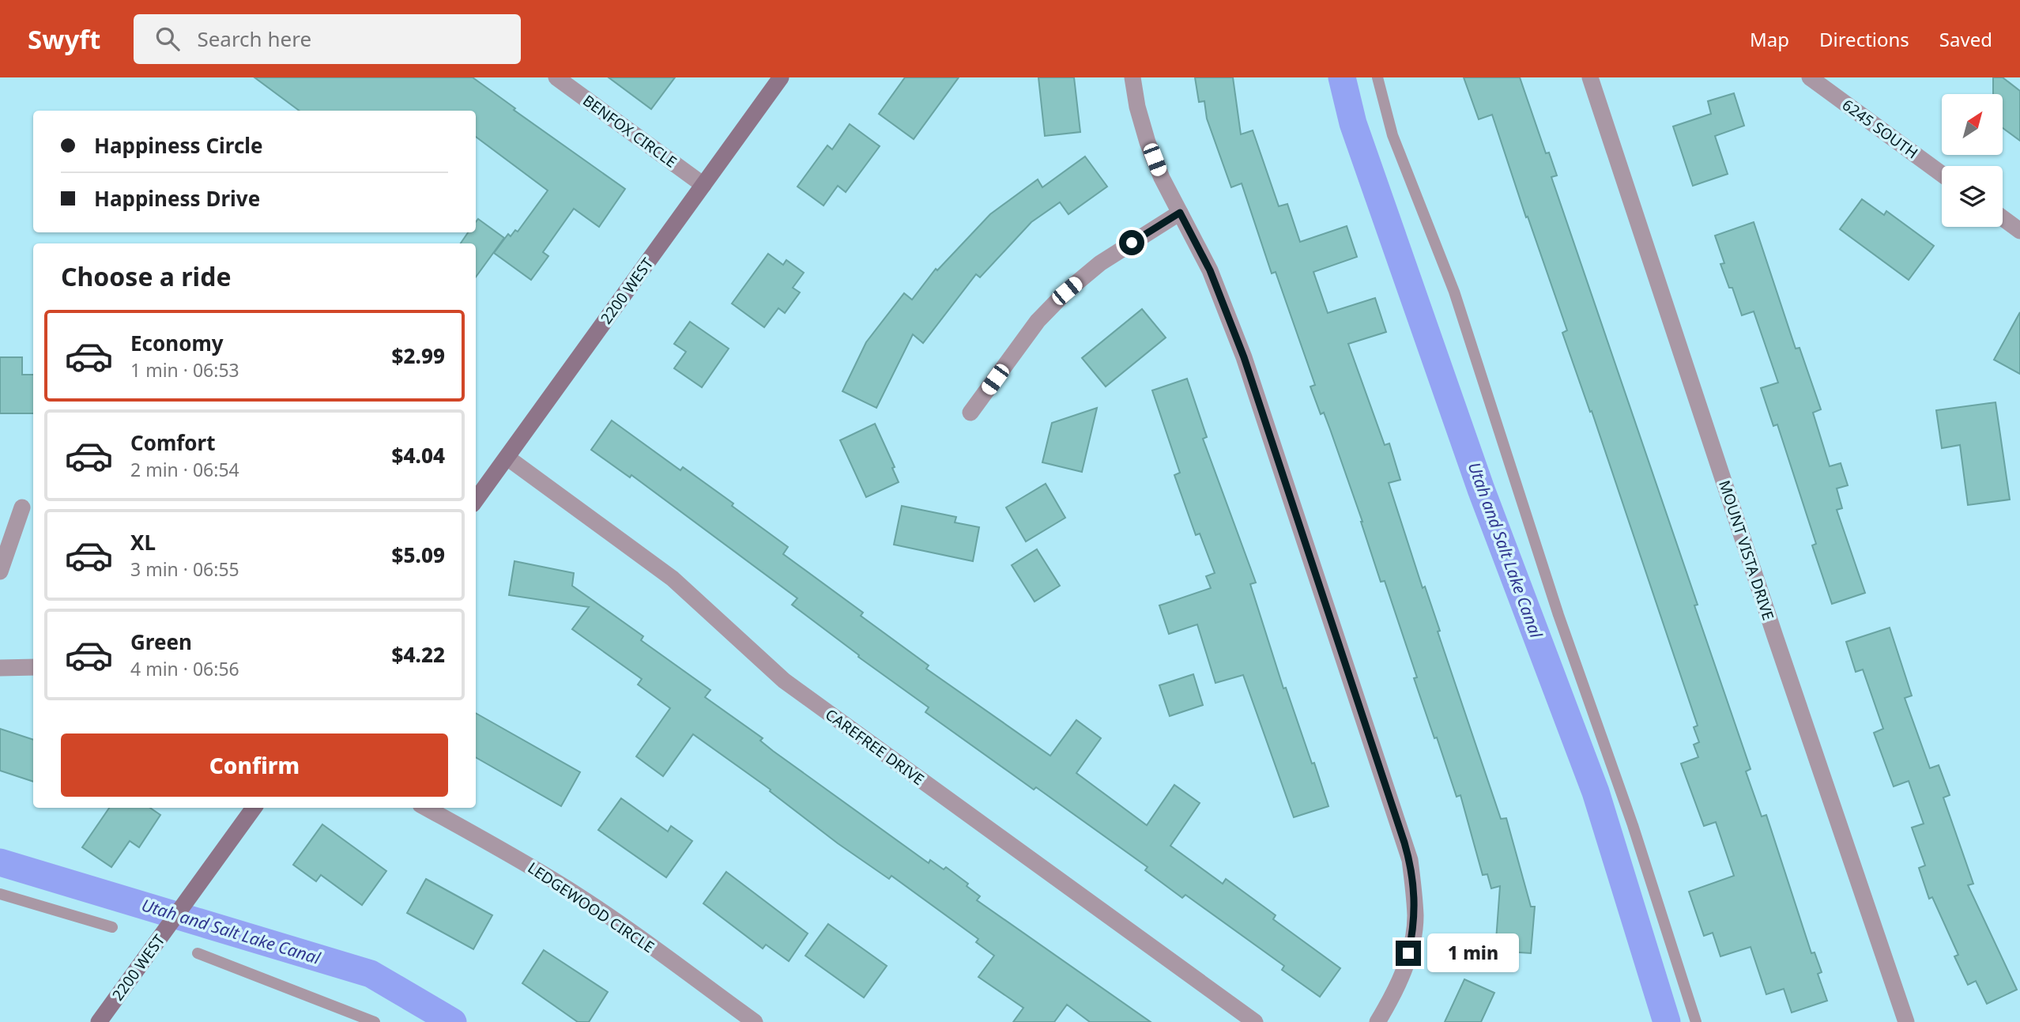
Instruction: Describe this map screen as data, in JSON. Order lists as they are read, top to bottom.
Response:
{
  "streets": {
    "street": [
      "6245 SOUTH",
      "BENFOX CIRCLE",
      "2200 WEST",
      "MOUNT VISTA DRIVE",
      "CAREFREE DRIVE",
      "LEDGEWOOD CIRCLE"
    ]
  },
  "crossings": [
    ["BENFOX CIRCLE", "2200 WEST"],
    ["2200 WEST", "CAREFREE DRIVE"]
  ],
  "water": ["Utah and Salt Lake Canal"],
  "north": "top right",
  "page": {
    "header": "Swyft",
    "search": "Search here",
    "nav": ["Map", "Directions", "Saved"],
    "banner": ["Happiness Circle", "Happiness Drive"],
    "heading": "Choose a ride",
    "list": [
      {
        "name": "Economy",
        "note": "1 min · 06:53",
        "value": "$2.99"
      },
      {
        "name": "Comfort",
        "note": "2 min · 06:54",
        "value": "$4.04"
      },
      {
        "name": "XL",
        "note": "3 min · 06:55",
        "value": "$5.09"
      },
      {
        "name": "Green",
        "note": "4 min · 06:56",
        "value": "$4.22"
      }
    ],
    "buttons": "Confirm",
    "bubble": "1 min"
  }
}
